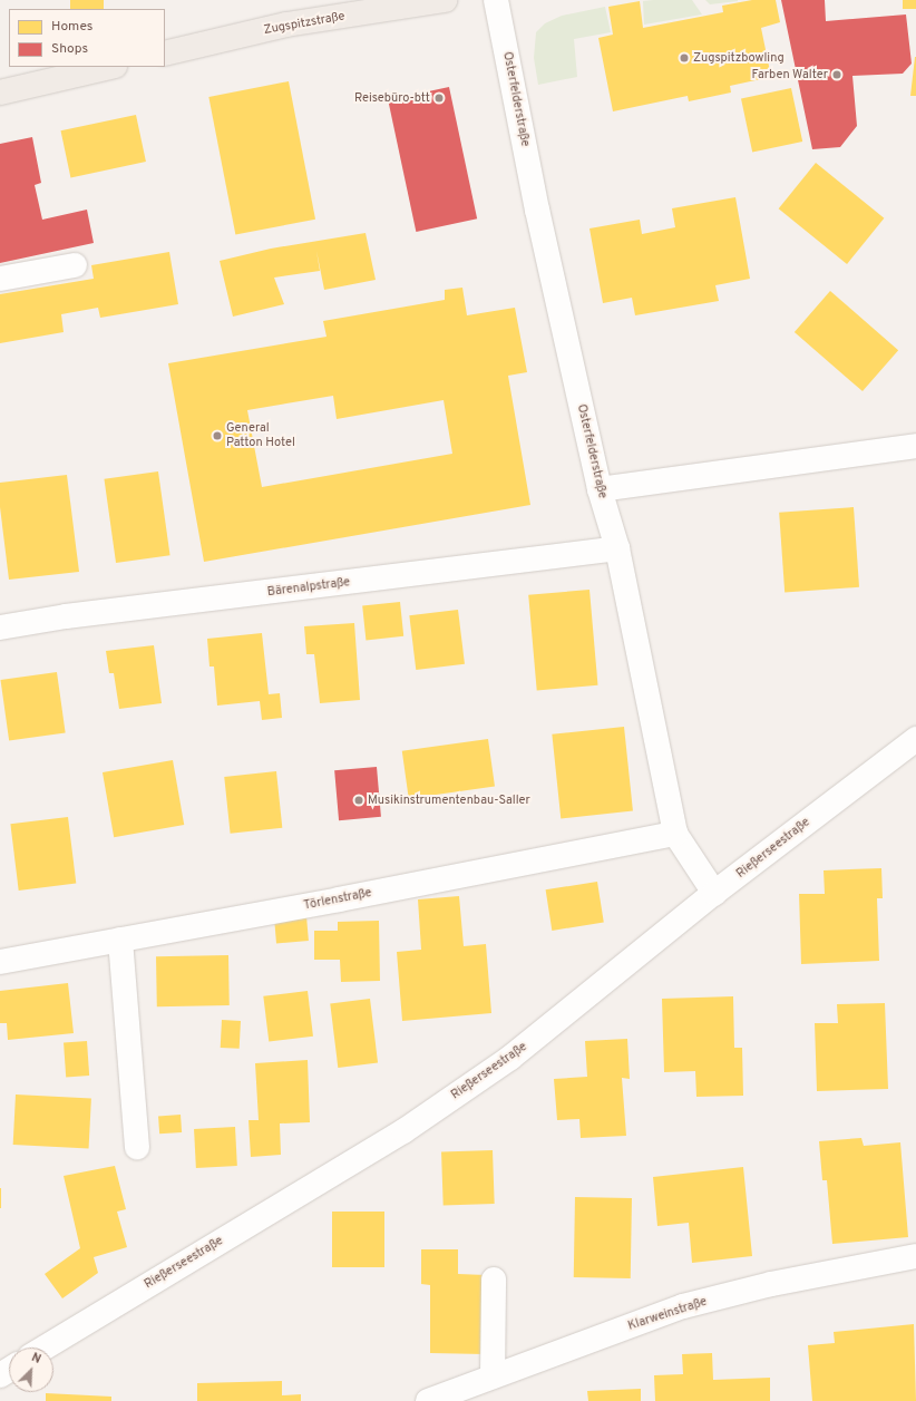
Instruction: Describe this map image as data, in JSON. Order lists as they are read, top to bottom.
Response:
{
  "streets": {
    "main road": ["Zugspitzstraße"],
    "street": [
      "Osterfelderstraße",
      "Bärenalpstraße",
      "Rießerseestraße",
      "Törlenstraße",
      "Klarweinstraße"
    ]
  },
  "crossings": [
    ["Osterfelderstraße", "Bärenalpstraße"],
    ["Osterfelderstraße", "Rießerseestraße"],
    ["Osterfelderstraße", "Törlenstraße"]
  ],
  "places": [
    "Zugspitzbowling",
    "Farben Walter",
    "Reisebüro-btt",
    "General Patton Hotel",
    "Musikinstrumentenbau-Saller"
  ],
  "legend": ["Homes", "Shops"],
  "north": "top right"
}
